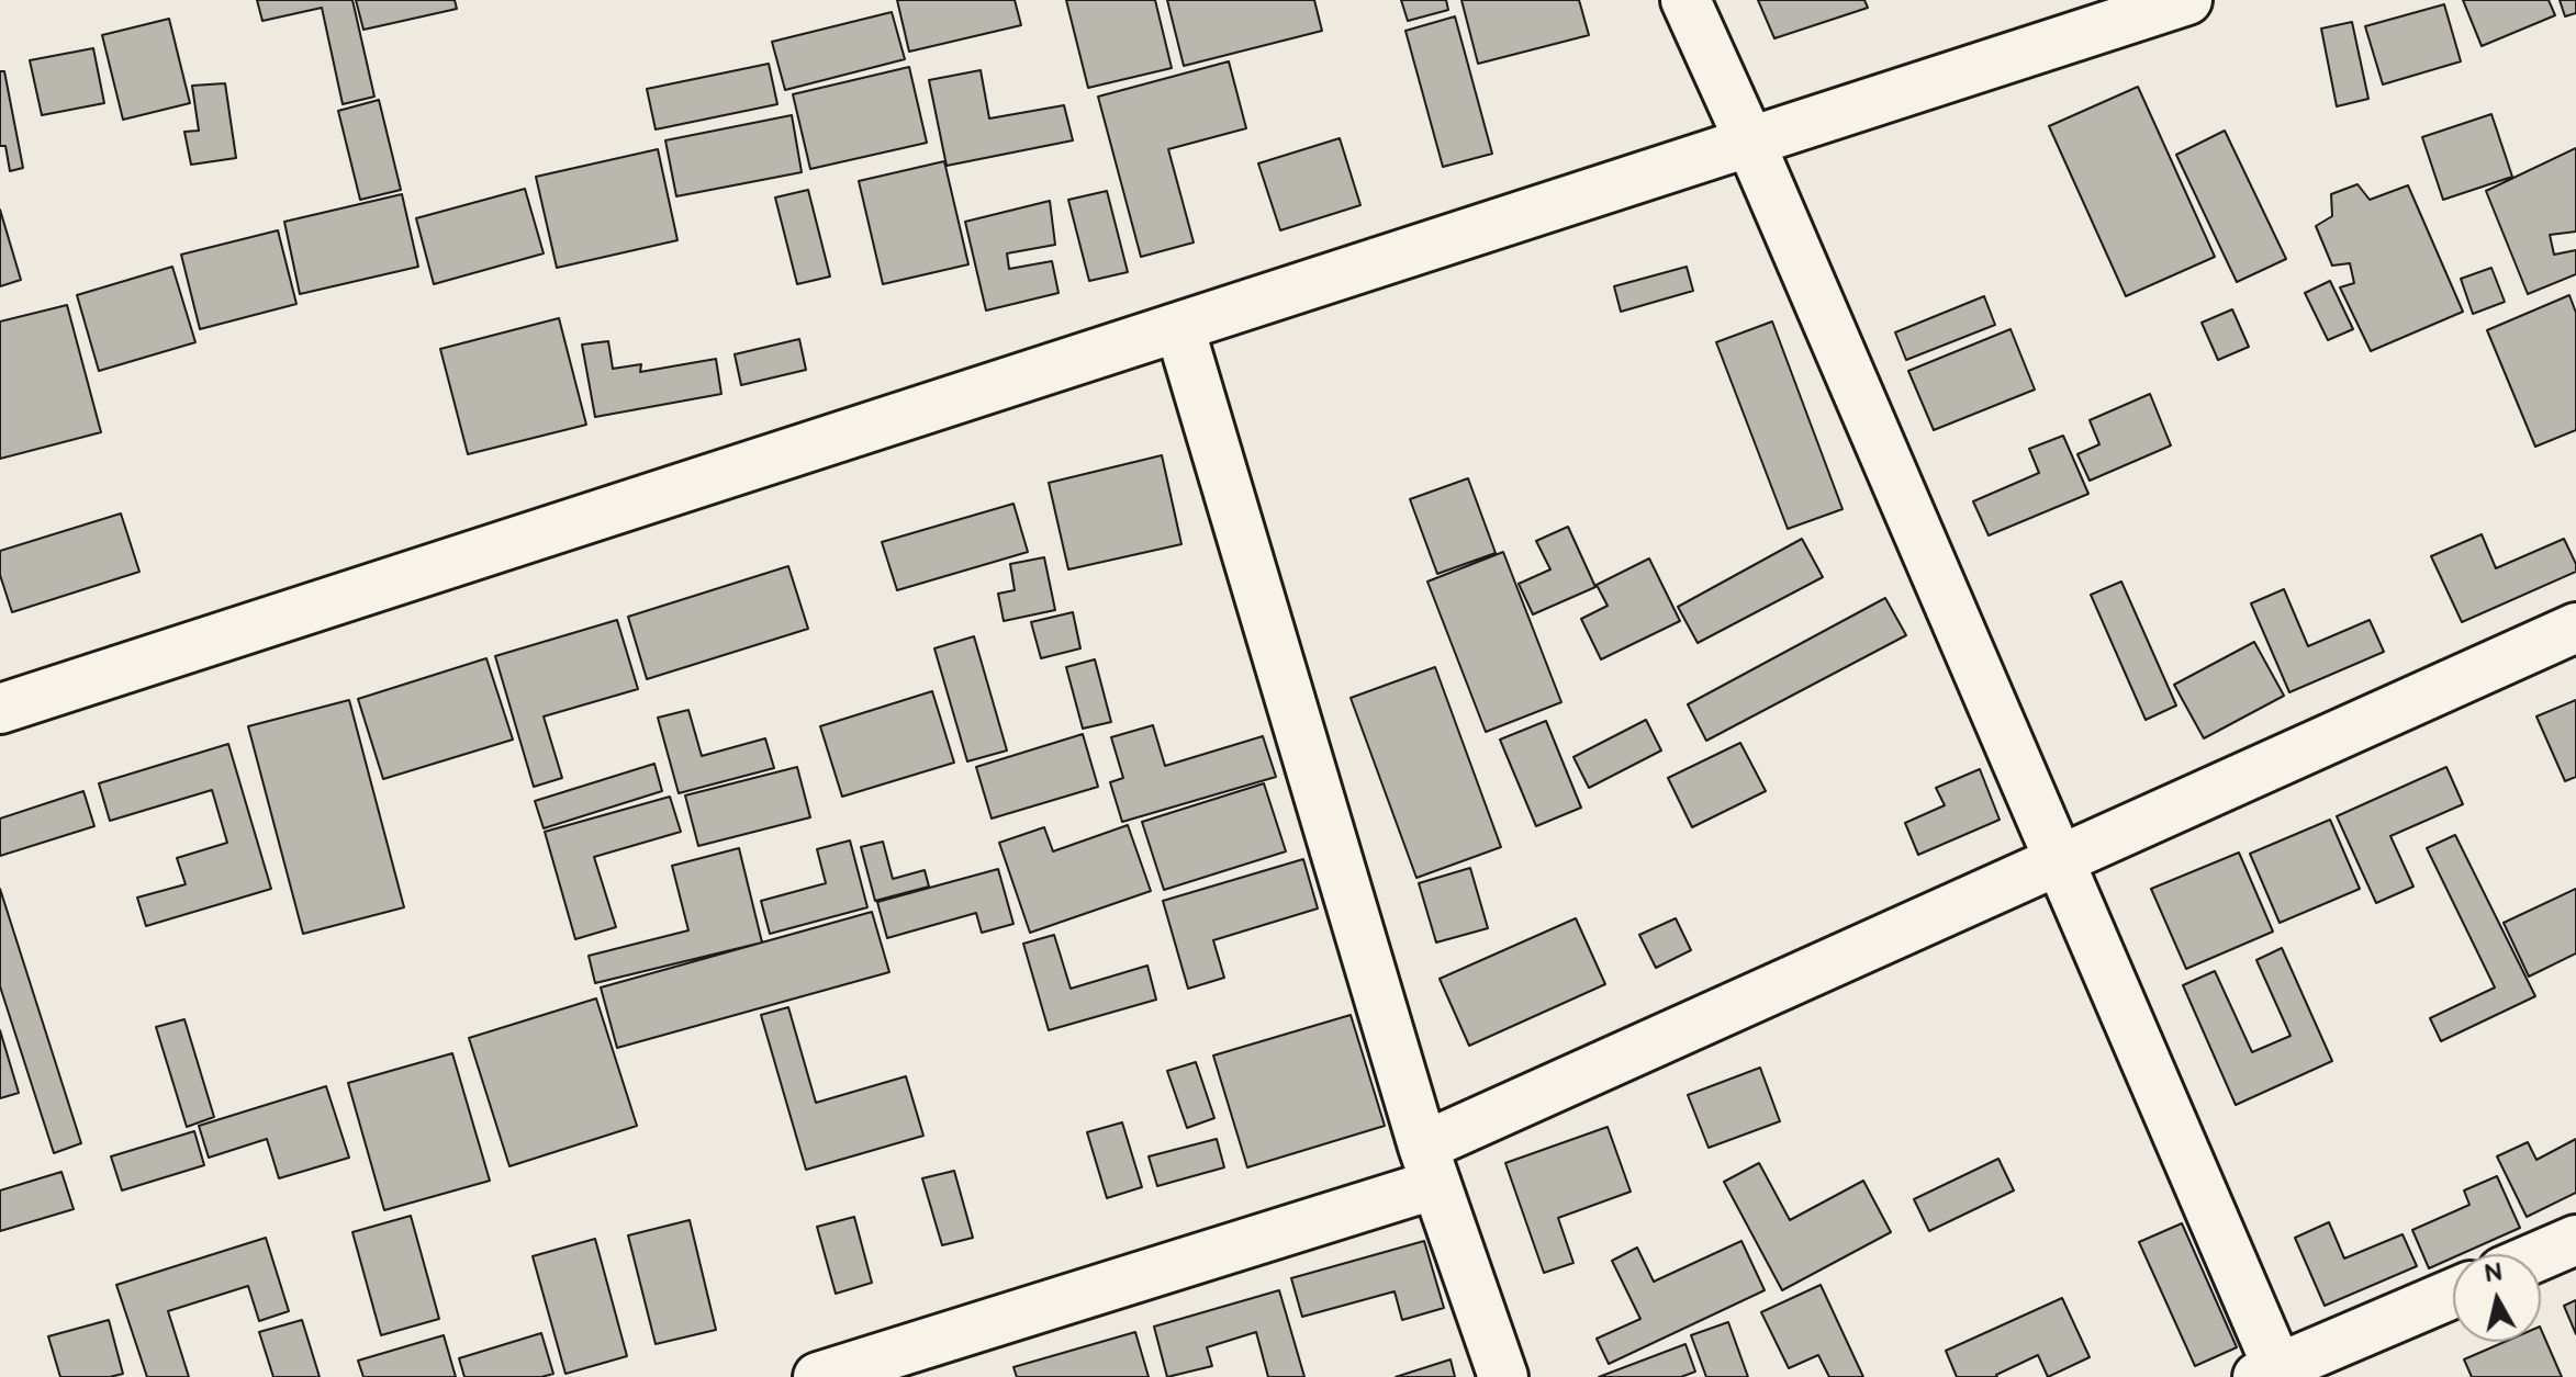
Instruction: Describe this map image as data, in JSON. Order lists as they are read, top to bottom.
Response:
{
  "north": "top"
}
